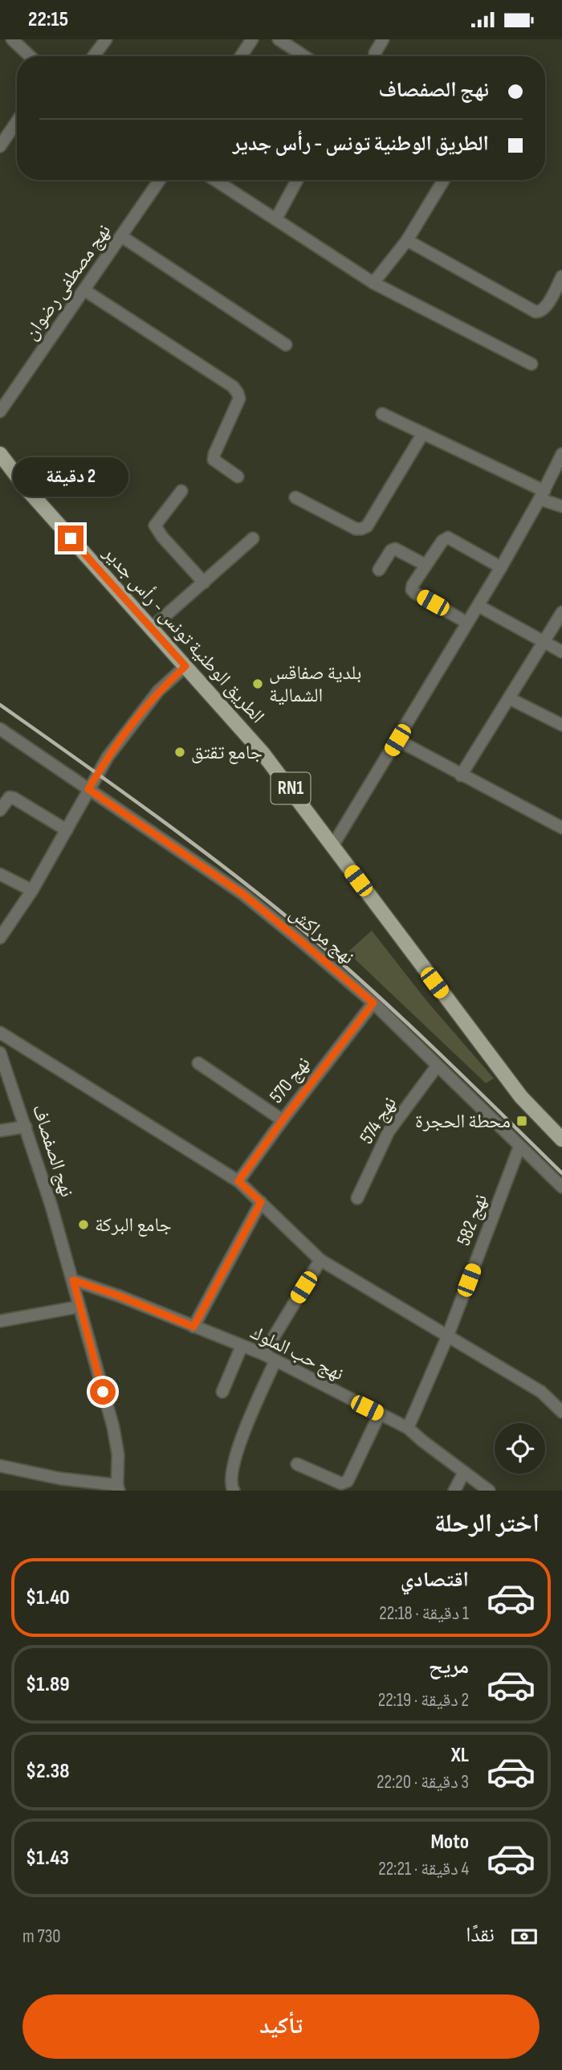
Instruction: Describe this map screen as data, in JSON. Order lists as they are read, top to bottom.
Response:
{
  "streets": {
    "main road": ["الطريق الوطنية تونس - رأس جدير", "RN1"],
    "street": [
      "نهج مصطفى رضوان",
      "نهج مراكش",
      "نهج 570",
      "نهج 574",
      "نهج الصفصاف",
      "نهج 582",
      "نهج حب الملوك"
    ]
  },
  "crossings": [
    ["نهج مراكش", "نهج 570"],
    ["نهج مراكش", "نهج 574"],
    ["نهج مراكش", "نهج 582"],
    ["نهج الصفصاف", "نهج حب الملوك"],
    ["نهج 582", "نهج حب الملوك"]
  ],
  "places": {
    "other": ["بلدية صفاقس الشمالية", "جامع تقتق", "جامع البركة"],
    "transit": ["محطة الحجرة"]
  },
  "page": {
    "status": "22:15",
    "banner": ["نهج الصفصاف", "الطريق الوطنية تونس - رأس جدير"],
    "bubble": "2 دقيقة",
    "heading": "اختر الرحلة",
    "list": [
      {
        "name": "اقتصادي",
        "note": "1 دقيقة · 22:18",
        "value": "$1.40"
      },
      {
        "name": "مريح",
        "note": "2 دقيقة · 22:19",
        "value": "$1.89"
      },
      {
        "name": "XL",
        "note": "3 دقيقة · 22:20",
        "value": "$2.38"
      },
      {
        "name": "Moto",
        "note": "4 دقيقة · 22:21",
        "value": "$1.43"
      }
    ],
    "pay": ["نقدًا", "730 m"],
    "buttons": "تأكيد"
  }
}
